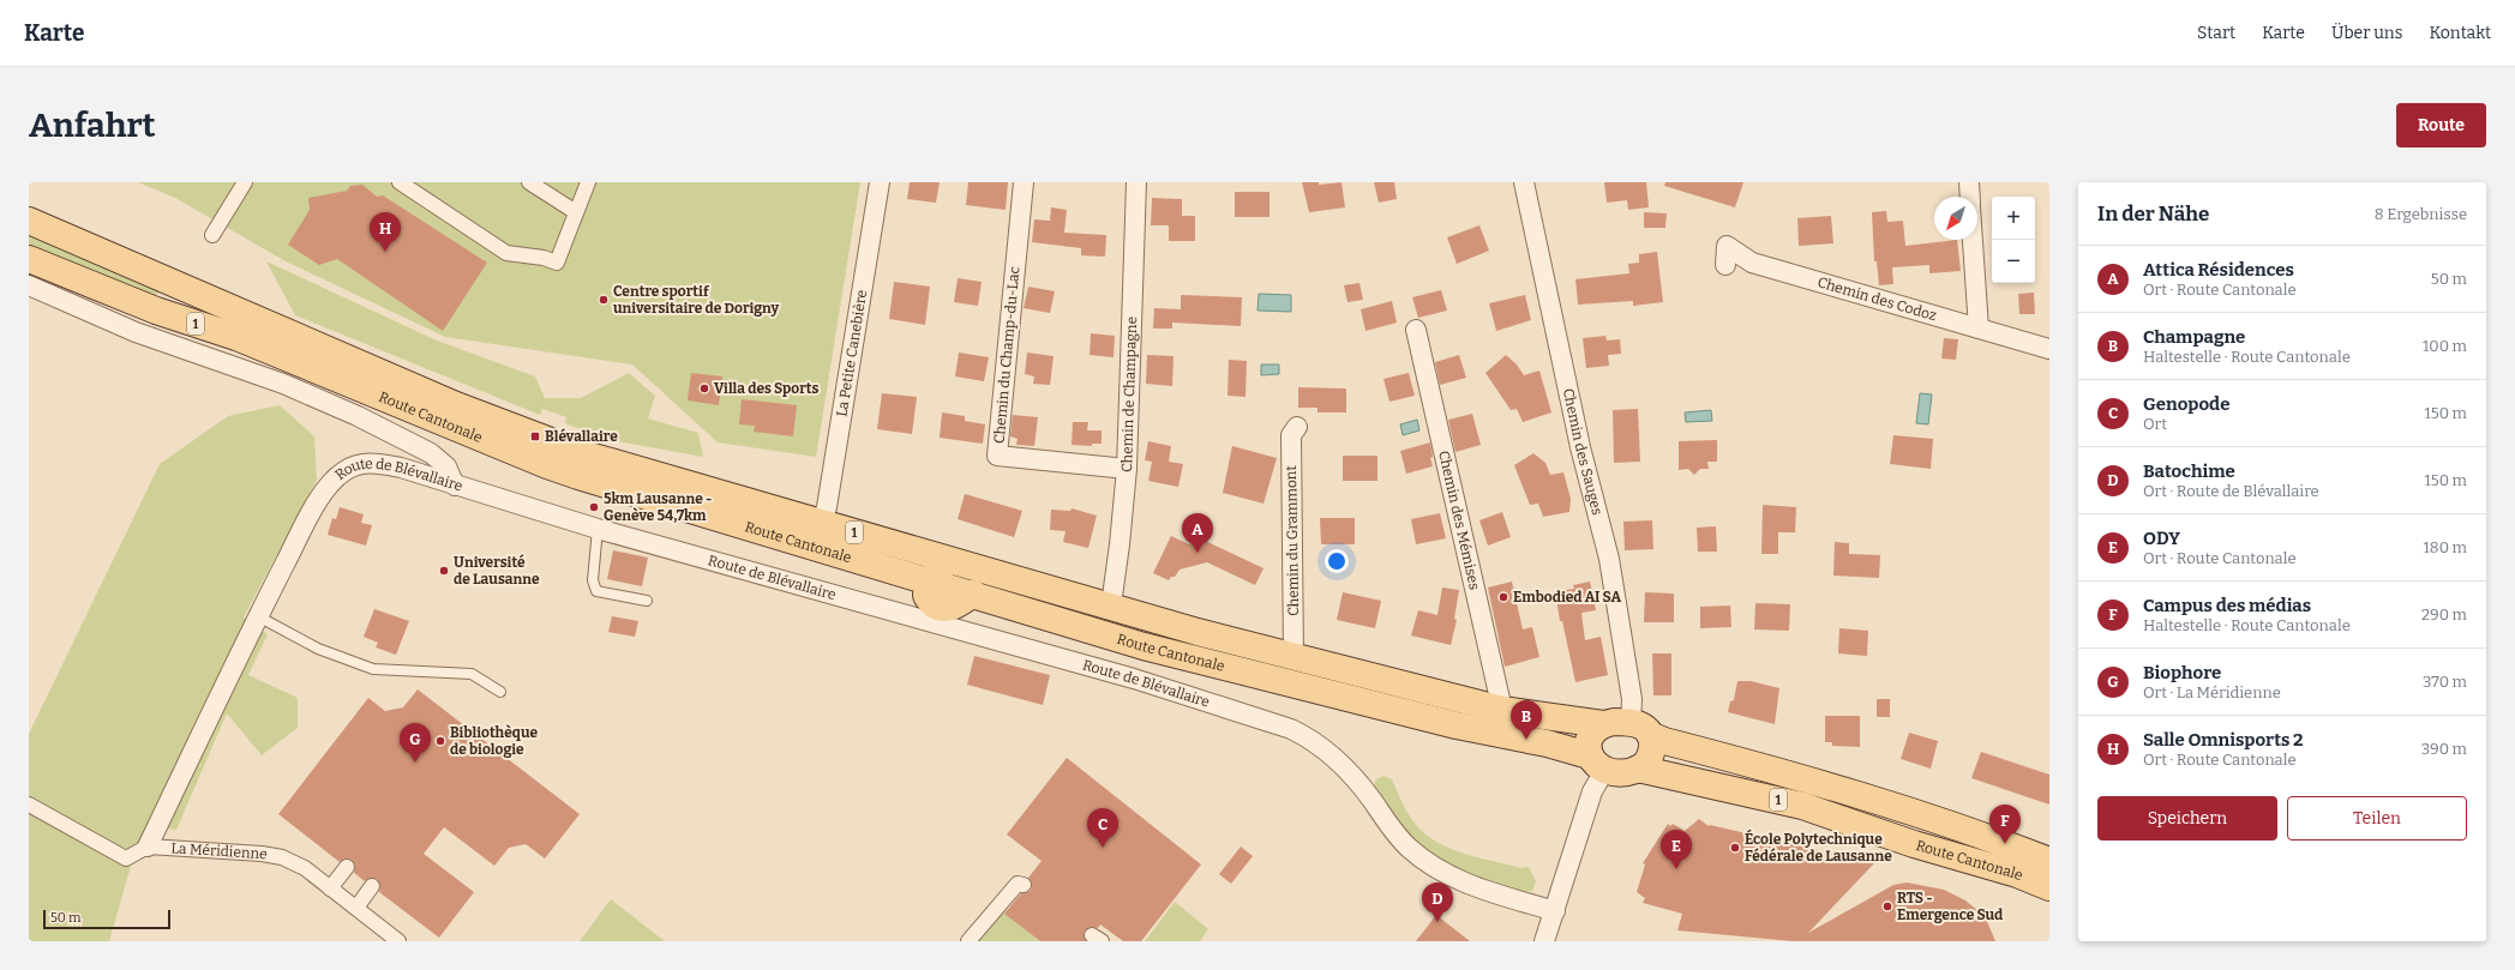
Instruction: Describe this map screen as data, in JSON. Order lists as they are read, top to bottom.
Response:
{
  "streets": {
    "main road": ["1", "Route Cantonale"],
    "street": [
      "Chemin des Codoz",
      "La Petite Canebière",
      "Chemin du Champ-du-Lac",
      "Chemin de Champagne",
      "Chemin des Sauges",
      "Route de Blévallaire",
      "Chemin des Mémises",
      "Chemin du Grammont",
      "La Méridienne"
    ]
  },
  "crossings": [
    ["1", "Route Cantonale"],
    ["La Petite Canebière", "Route Cantonale"],
    ["Chemin du Champ-du-Lac", "Chemin de Champagne"],
    ["Chemin de Champagne", "Route Cantonale"],
    ["Route Cantonale", "Chemin des Sauges"],
    ["Route Cantonale", "Chemin des Mémises"],
    ["Route Cantonale", "Chemin du Grammont"],
    ["Route de Blévallaire", "La Méridienne"]
  ],
  "places": {
    "other": [
      "Centre sportif universitaire de Dorigny",
      "Villa des Sports",
      "5km Lausanne - Genève 54,7km",
      "Université de Lausanne",
      "Embodied AI SA",
      "Bibliothèque de biologie",
      "École Polytechnique Fédérale de Lausanne",
      "RTS - Emergence Sud"
    ],
    "transit": ["Blévallaire"]
  },
  "scale_bar": "50 m",
  "north": "bottom left",
  "page": {
    "header": "Karte",
    "nav": [
      "Start",
      "Karte",
      "Über uns",
      "Kontakt"
    ],
    "buttons": [
      "Route",
      ["Speichern", "Teilen"]
    ],
    "title": "Anfahrt",
    "heading": ["In der Nähe", "8 Ergebnisse"],
    "map_buttons": ["+", "−"],
    "pins": [
      "H",
      "A",
      "B",
      "G",
      "F",
      "C",
      "E",
      "D"
    ],
    "list": [
      {
        "mark": "A",
        "name": "Attica Résidences",
        "note": "Ort · Route Cantonale",
        "value": "50 m"
      },
      {
        "mark": "B",
        "name": "Champagne",
        "note": "Haltestelle · Route Cantonale",
        "value": "100 m"
      },
      {
        "mark": "C",
        "name": "Genopode",
        "note": "Ort",
        "value": "150 m"
      },
      {
        "mark": "D",
        "name": "Batochime",
        "note": "Ort · Route de Blévallaire",
        "value": "150 m"
      },
      {
        "mark": "E",
        "name": "ODY",
        "note": "Ort · Route Cantonale",
        "value": "180 m"
      },
      {
        "mark": "F",
        "name": "Campus des médias",
        "note": "Haltestelle · Route Cantonale",
        "value": "290 m"
      },
      {
        "mark": "G",
        "name": "Biophore",
        "note": "Ort · La Méridienne",
        "value": "370 m"
      },
      {
        "mark": "H",
        "name": "Salle Omnisports 2",
        "note": "Ort · Route Cantonale",
        "value": "390 m"
      }
    ],
    "scale": "50 m"
  }
}
